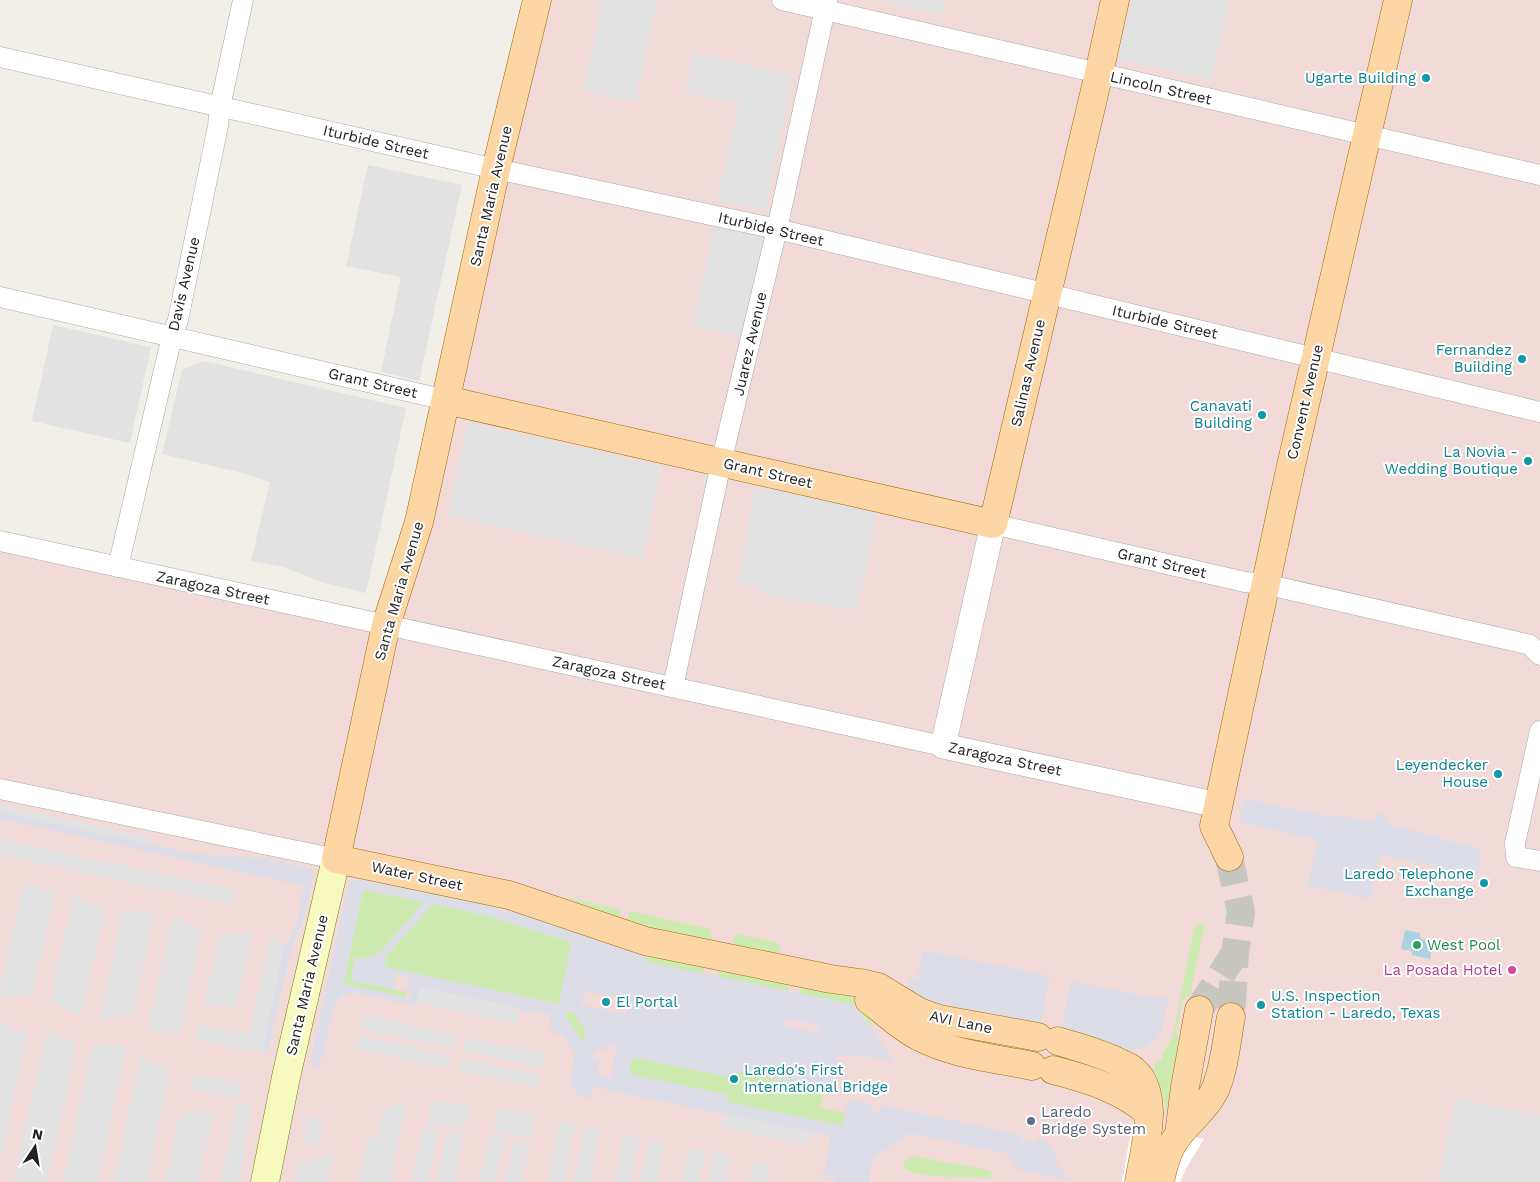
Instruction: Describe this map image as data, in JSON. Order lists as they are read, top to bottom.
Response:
{
  "streets": {
    "main road": [
      "Santa Maria Avenue",
      "Salinas Avenue",
      "Grant Street",
      "Convent Avenue",
      "Water Street",
      "AVI Lane"
    ],
    "street": [
      "Lincoln Street",
      "Iturbide Street",
      "Davis Avenue",
      "Juarez Avenue",
      "Zaragoza Street"
    ]
  },
  "crossings": [
    ["Lincoln Street", "Juarez Avenue"],
    ["Lincoln Street", "Salinas Avenue"],
    ["Lincoln Street", "Convent Avenue"],
    ["Iturbide Street", "Santa Maria Avenue"],
    ["Iturbide Street", "Davis Avenue"],
    ["Iturbide Street", "Juarez Avenue"],
    ["Iturbide Street", "Salinas Avenue"],
    ["Iturbide Street", "Convent Avenue"],
    ["Santa Maria Avenue", "Grant Street"],
    ["Santa Maria Avenue", "Zaragoza Street"],
    ["Santa Maria Avenue", "Water Street"],
    ["Davis Avenue", "Grant Street"],
    ["Davis Avenue", "Zaragoza Street"],
    ["Juarez Avenue", "Grant Street"],
    ["Juarez Avenue", "Zaragoza Street"],
    ["Salinas Avenue", "Grant Street"],
    ["Salinas Avenue", "Zaragoza Street"],
    ["Grant Street", "Convent Avenue"],
    ["Convent Avenue", "Zaragoza Street"],
    ["Water Street", "AVI Lane"]
  ],
  "places": [
    "Ugarte Building",
    "Fernandez Building",
    "Canavati Building",
    "La Novia - Wedding Boutique",
    "Leyendecker House",
    "Laredo Telephone Exchange",
    "West Pool",
    "La Posada Hotel",
    "El Portal",
    "U.S. Inspection Station - Laredo, Texas",
    "Laredo's First International Bridge",
    "Laredo Bridge System"
  ],
  "north": "top"
}
